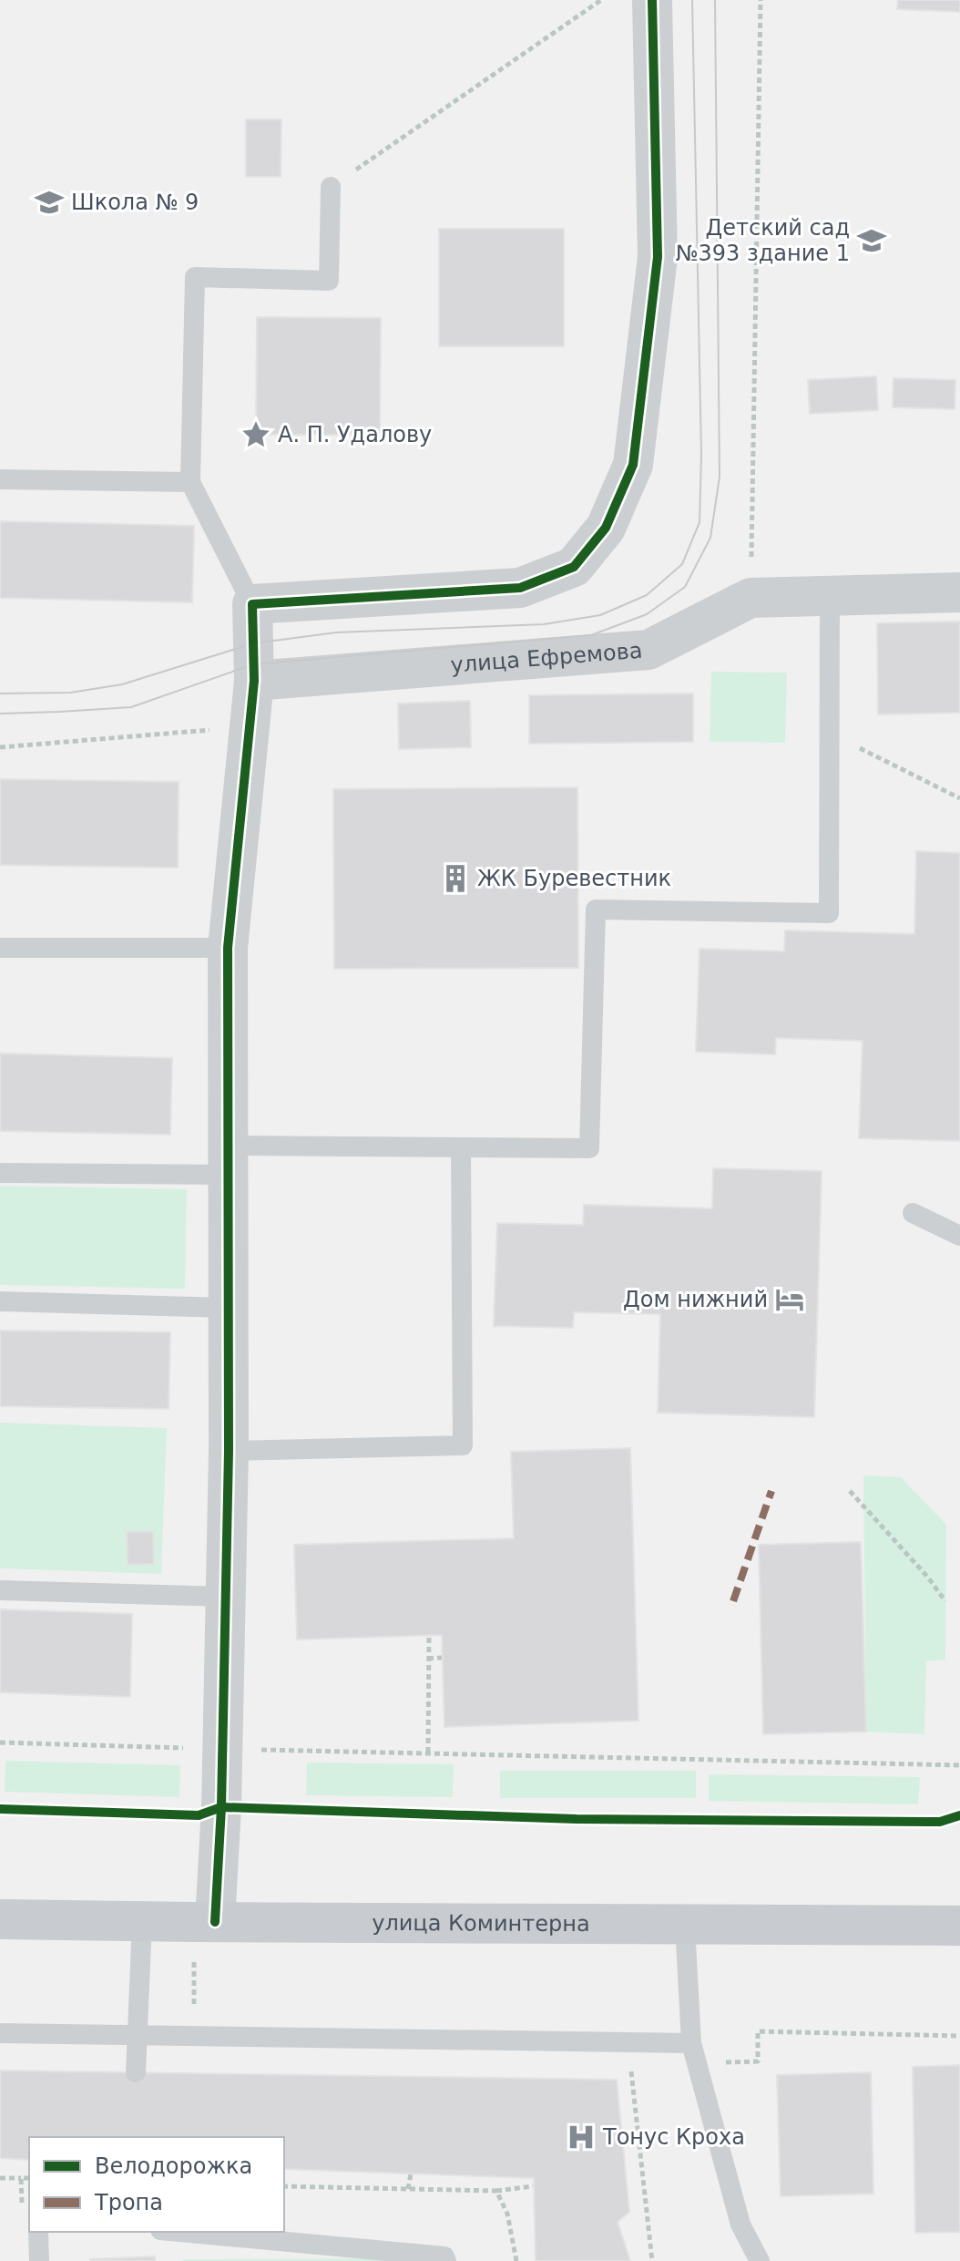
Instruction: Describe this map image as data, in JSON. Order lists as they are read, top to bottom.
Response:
{
  "streets": {
    "main road": ["улица Коминтерна"],
    "street": ["улица Ефремова"]
  },
  "places": {
    "school or university": ["Школа № 9", "Детский сад №393 здание 1"],
    "place": ["А. П. Удалову"],
    "building": ["ЖК Буревестник"],
    "hotel": ["Дом нижний"],
    "hospital": ["Тонус Кроха"]
  },
  "legend": ["Велодорожка", "Тропа"]
}
